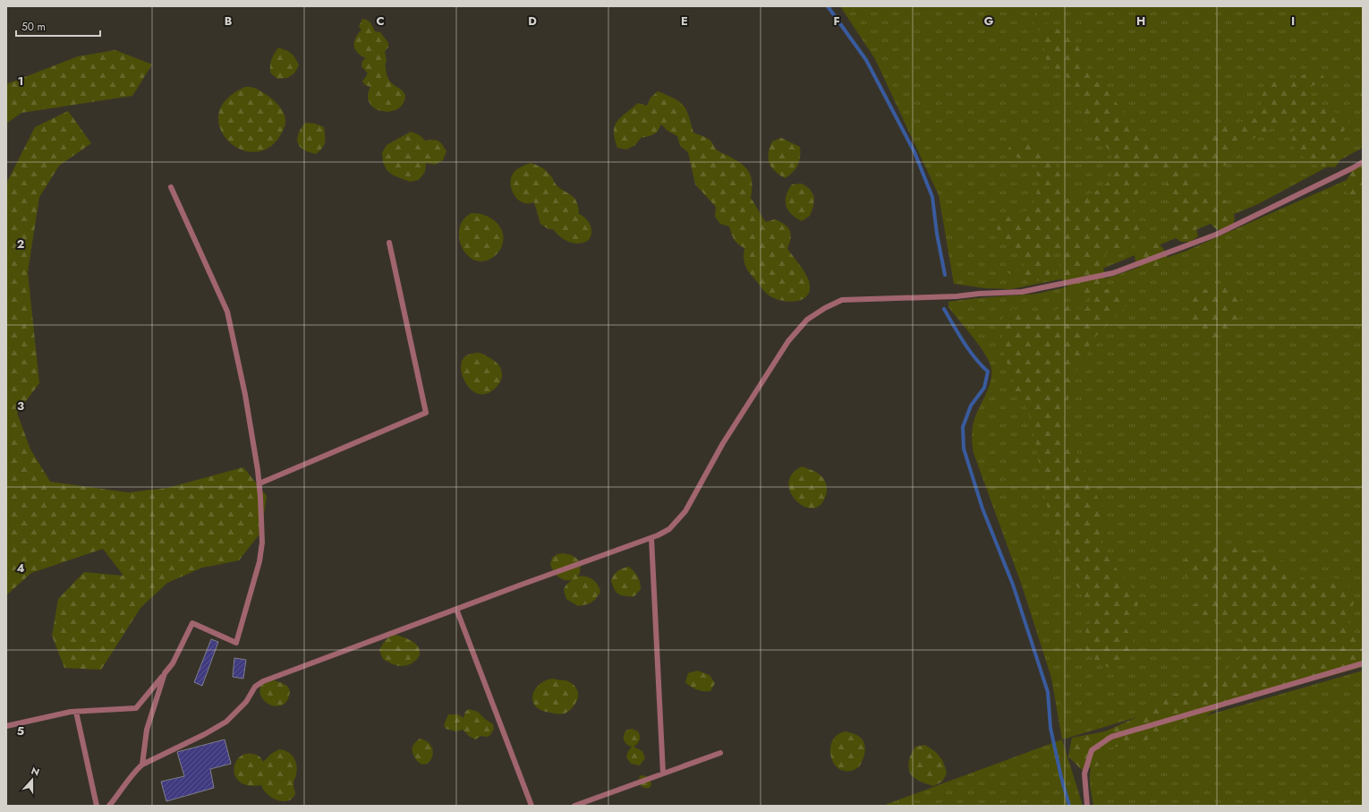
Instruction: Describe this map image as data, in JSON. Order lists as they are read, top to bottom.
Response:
{
  "scale_bar": "50 m",
  "north": "top",
  "grid": {
    "columns": [
      "B",
      "C",
      "D",
      "E",
      "F",
      "G",
      "H",
      "I"
    ],
    "rows": [
      "1",
      "2",
      "3",
      "4",
      "5"
    ]
  }
}
